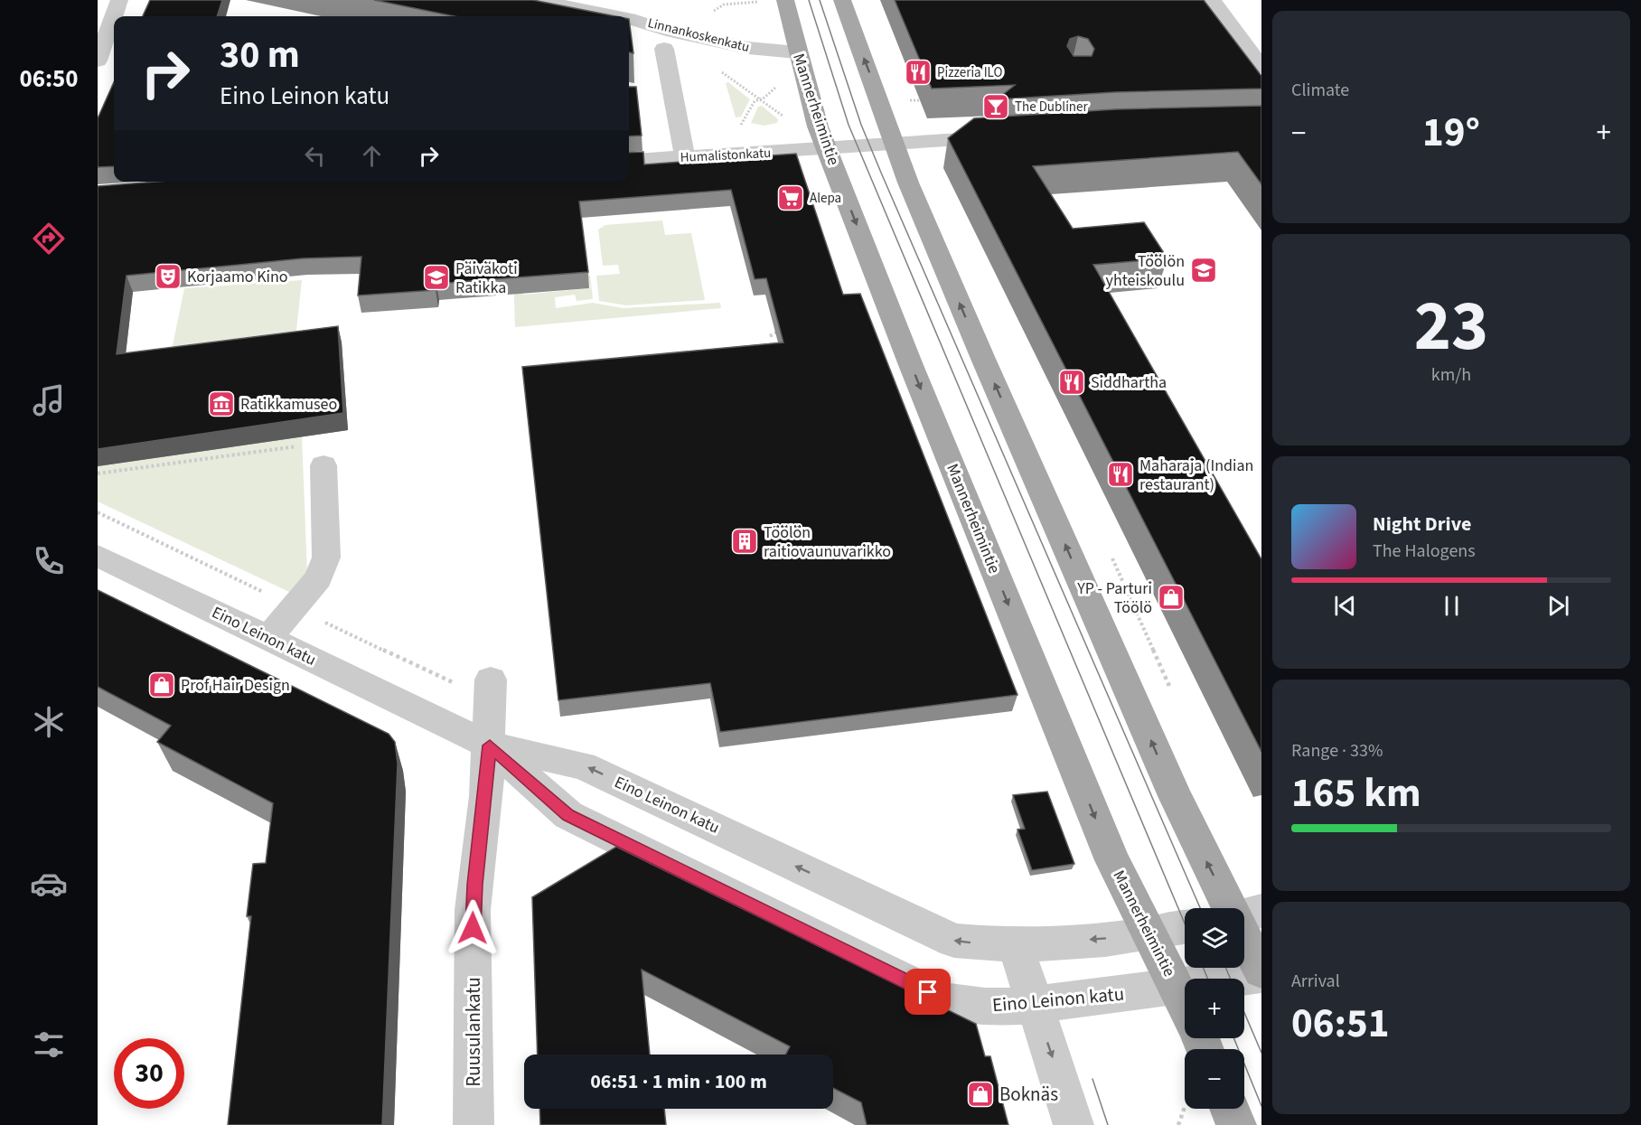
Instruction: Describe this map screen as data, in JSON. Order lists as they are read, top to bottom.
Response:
{
  "streets": {
    "main road": ["Mannerheimintie"],
    "street": [
      "Linnankoskenkatu",
      "Humalistonkatu",
      "Eino Leinon katu",
      "Ruusulankatu"
    ]
  },
  "crossings": [
    ["Linnankoskenkatu", "Mannerheimintie"],
    ["Mannerheimintie", "Humalistonkatu"],
    ["Mannerheimintie", "Eino Leinon katu"],
    ["Eino Leinon katu", "Ruusulankatu"]
  ],
  "places": {
    "restaurant": ["Pizzeria ILO", "Siddhartha", "Maharaja (Indian restaurant)"],
    "bar": ["The Dubliner"],
    "supermarket": ["Alepa"],
    "school or university": ["Töölön yhteiskoulu", "Päiväkoti Ratikka"],
    "theatre": ["Korjaamo Kino"],
    "museum": ["Ratikkamuseo"],
    "building": ["Töölön raitiovaunuvarikko"],
    "shop": ["YP - Parturi Töölö", "Prof Hair Design", "Boknäs"]
  },
  "page": {
    "tabs": "06:50",
    "tile": [
      "Climate",
      ["23", "km/h"],
      ["Range · 33%", "165 km"],
      ["Arrival", "06:51"]
    ],
    "turn": ["30 m", "Eino Leinon katu"],
    "heat": ["−", "19°", "+"],
    "song": ["Night Drive", "The Halogens"],
    "map_buttons": ["+", "−"],
    "limit": "30",
    "trip": "06:51 · 1 min · 100 m"
  }
}
